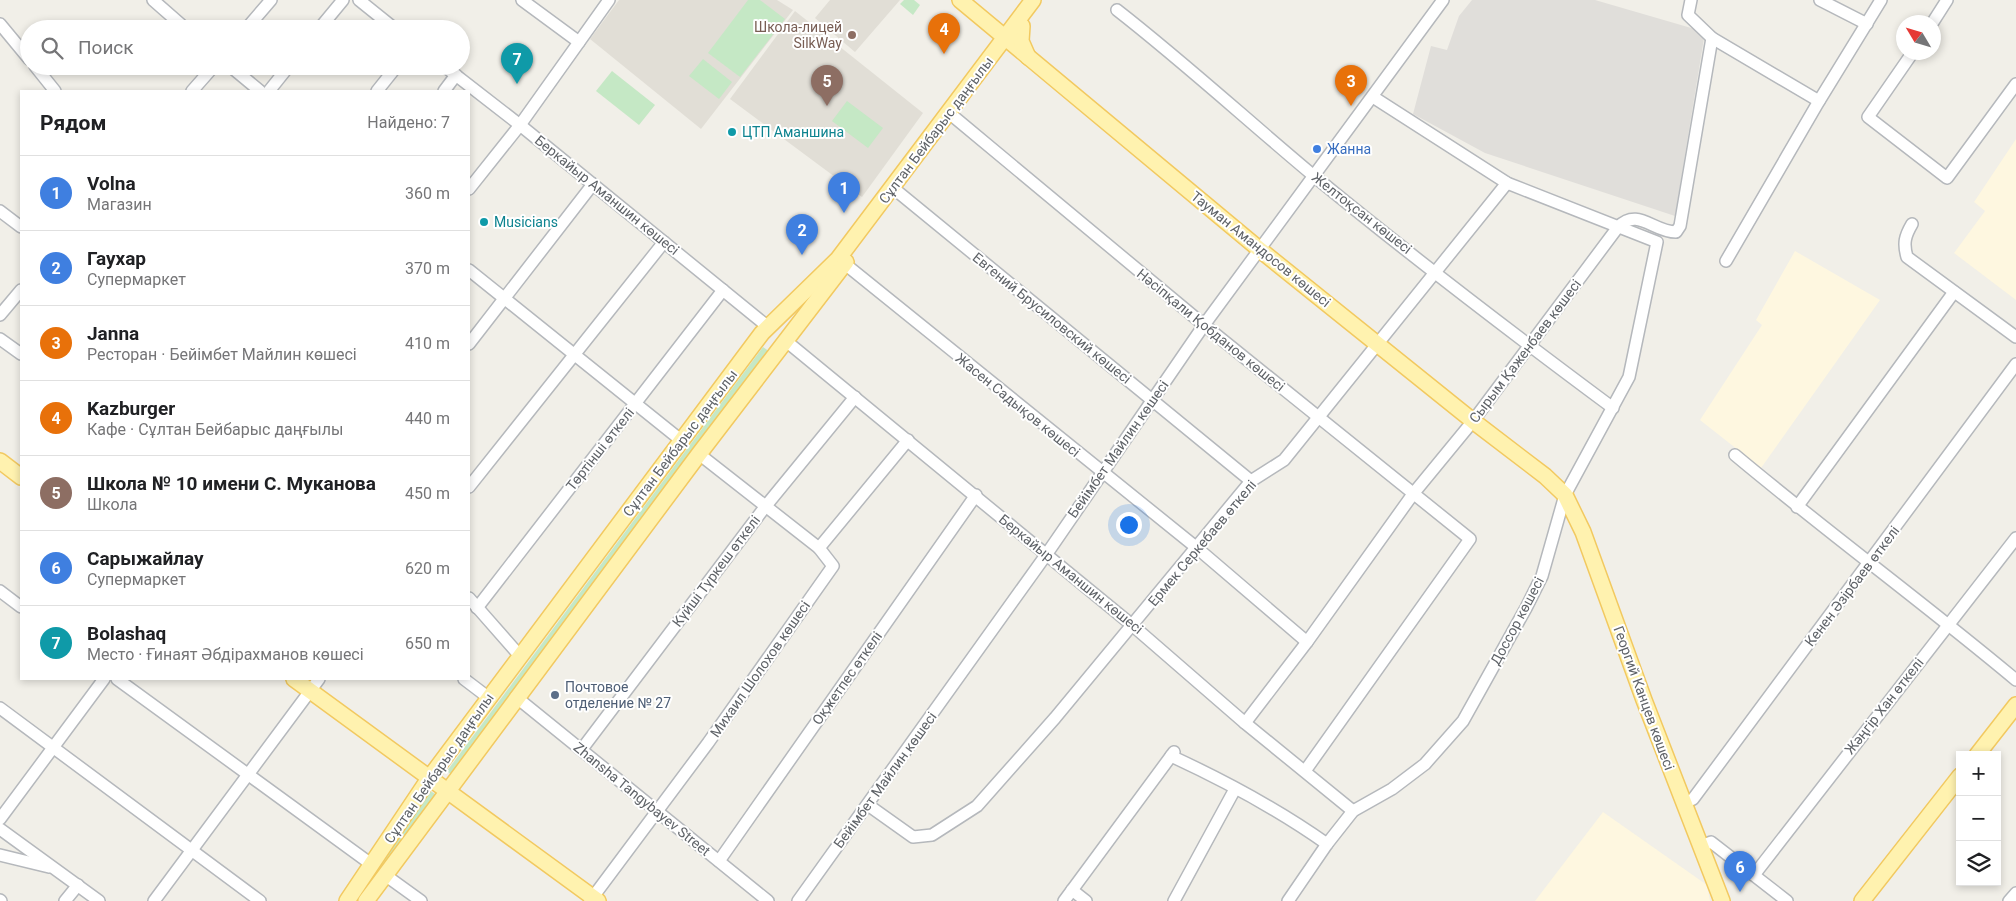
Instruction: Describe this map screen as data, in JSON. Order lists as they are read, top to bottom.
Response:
{
  "streets": {
    "main road": ["Сұлтан Бейбарыс даңғылы", "Тауман Амандосов көшесі", "Георгий Канцев көшесі"],
    "street": [
      "Беркайыр Аманшин көшесі",
      "Желтоқсан көшесі",
      "Евгений Брусиловский көшесі",
      "Нәсіпқали Қобданов көшесі",
      "Сырым Қаженбаев көшесі",
      "Жасен Садықов көшесі",
      "Төртінші өткелі",
      "Бейімбет Майлин көшесі",
      "Ермек Серкебаев өткелі",
      "Күйші Түркеш өткелі",
      "Кенен Әзірбаев өткелі",
      "Доссор көшесі",
      "Михаил Шолохов көшесі",
      "Оқжетпес өткелі",
      "Жәңгір Хан өткелі",
      "Zhansha Tangybayev Street"
    ]
  },
  "crossings": [
    ["Сұлтан Бейбарыс даңғылы", "Беркайыр Аманшин көшесі"],
    ["Сұлтан Бейбарыс даңғылы", "Тауман Амандосов көшесі"],
    ["Сұлтан Бейбарыс даңғылы", "Евгений Брусиловский көшесі"],
    ["Сұлтан Бейбарыс даңғылы", "Нәсіпқали Қобданов көшесі"],
    ["Сұлтан Бейбарыс даңғылы", "Жасен Садықов көшесі"],
    ["Сұлтан Бейбарыс даңғылы", "Zhansha Tangybayev Street"],
    ["Беркайыр Аманшин көшесі", "Нәсіпқали Қобданов көшесі"],
    ["Беркайыр Аманшин көшесі", "Сырым Қаженбаев көшесі"],
    ["Беркайыр Аманшин көшесі", "Төртінші өткелі"],
    ["Беркайыр Аманшин көшесі", "Бейімбет Майлин көшесі"],
    ["Беркайыр Аманшин көшесі", "Ермек Серкебаев өткелі"],
    ["Беркайыр Аманшин көшесі", "Күйші Түркеш өткелі"],
    ["Беркайыр Аманшин көшесі", "Доссор көшесі"],
    ["Беркайыр Аманшин көшесі", "Оқжетпес өткелі"],
    ["Желтоқсан көшесі", "Сырым Қаженбаев көшесі"],
    ["Желтоқсан көшесі", "Бейімбет Майлин көшесі"],
    ["Желтоқсан көшесі", "Ермек Серкебаев өткелі"],
    ["Желтоқсан көшесі", "Доссор көшесі"],
    ["Тауман Амандосов көшесі", "Сырым Қаженбаев көшесі"],
    ["Тауман Амандосов көшесі", "Бейімбет Майлин көшесі"],
    ["Тауман Амандосов көшесі", "Ермек Серкебаев өткелі"],
    ["Тауман Амандосов көшесі", "Доссор көшесі"],
    ["Тауман Амандосов көшесі", "Георгий Канцев көшесі"],
    ["Евгений Брусиловский көшесі", "Бейімбет Майлин көшесі"],
    ["Евгений Брусиловский көшесі", "Ермек Серкебаев өткелі"],
    ["Нәсіпқали Қобданов көшесі", "Сырым Қаженбаев көшесі"],
    ["Нәсіпқали Қобданов көшесі", "Бейімбет Майлин көшесі"],
    ["Нәсіпқали Қобданов көшесі", "Ермек Серкебаев өткелі"],
    ["Сырым Қаженбаев көшесі", "Жасен Садықов көшесі"],
    ["Сырым Қаженбаев көшесі", "Доссор көшесі"],
    ["Жасен Садықов көшесі", "Бейімбет Майлин көшесі"],
    ["Жасен Садықов көшесі", "Ермек Серкебаев өткелі"],
    ["Бейімбет Майлин көшесі", "Ермек Серкебаев өткелі"],
    ["Күйші Түркеш өткелі", "Zhansha Tangybayev Street"],
    ["Кенен Әзірбаев өткелі", "Георгий Канцев көшесі"],
    ["Доссор көшесі", "Георгий Канцев көшесі"],
    ["Михаил Шолохов көшесі", "Zhansha Tangybayev Street"],
    ["Оқжетпес өткелі", "Zhansha Tangybayev Street"]
  ],
  "places": [
    "Школа-лицей SilkWay",
    "ЦТП Аманшина",
    "Жанна",
    "Musicians",
    "Почтовое отделение № 27"
  ],
  "north": "top left",
  "page": {
    "pins": [
      "4",
      "7",
      "3",
      "5",
      "1",
      "2",
      "6"
    ],
    "search": "Поиск",
    "heading": ["Рядом", "Найдено: 7"],
    "list": [
      {
        "mark": "1",
        "name": "Volna",
        "note": "Магазин",
        "value": "360 m"
      },
      {
        "mark": "2",
        "name": "Гаухар",
        "note": "Супермаркет",
        "value": "370 m"
      },
      {
        "mark": "3",
        "name": "Janna",
        "note": "Ресторан · Бейімбет Майлин көшесі",
        "value": "410 m"
      },
      {
        "mark": "4",
        "name": "Kazburger",
        "note": "Кафе · Сұлтан Бейбарыс даңғылы",
        "value": "440 m"
      },
      {
        "mark": "5",
        "name": "Школа № 10 имени С. Муканова",
        "note": "Школа",
        "value": "450 m"
      },
      {
        "mark": "6",
        "name": "Сарыжайлау",
        "note": "Супермаркет",
        "value": "620 m"
      },
      {
        "mark": "7",
        "name": "Bolashaq",
        "note": "Место · Ғинаят Әбдірахманов көшесі",
        "value": "650 m"
      }
    ],
    "map_buttons": ["+", "−"]
  }
}
